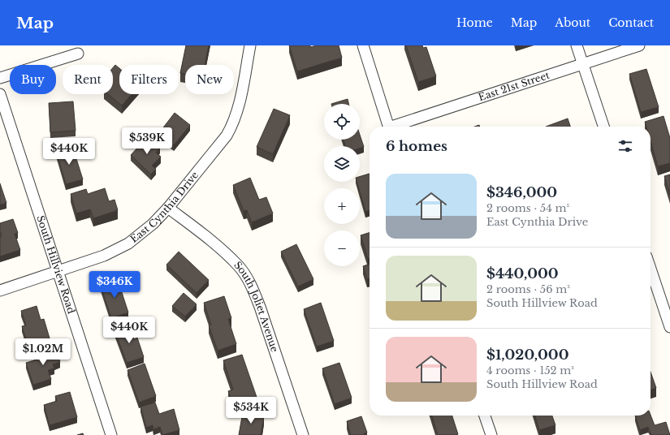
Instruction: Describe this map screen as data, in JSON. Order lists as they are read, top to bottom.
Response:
{
  "streets": {
    "street": [
      "East 21st Street",
      "East Cynthia Drive",
      "South Hillview Road",
      "South Joliet Avenue"
    ]
  },
  "crossings": [
    ["East Cynthia Drive", "South Hillview Road"],
    ["East Cynthia Drive", "South Joliet Avenue"]
  ],
  "page": {
    "header": "Map",
    "nav": [
      "Home",
      "Map",
      "About",
      "Contact"
    ],
    "chip": [
      "Buy",
      "Rent",
      "Filters",
      "New"
    ],
    "map_buttons": ["+", "−"],
    "heading": "6 homes",
    "price": [
      "$539K",
      "$440K",
      "$346K",
      "$440K",
      "$1.02M",
      "$534K"
    ],
    "list": [
      {
        "name": "$346,000",
        "note": "2 rooms · 54 m² · East Cynthia Drive"
      },
      {
        "name": "$440,000",
        "note": "2 rooms · 56 m² · South Hillview Road"
      },
      {
        "name": "$1,020,000",
        "note": "4 rooms · 152 m² · South Hillview Road"
      }
    ]
  }
}
